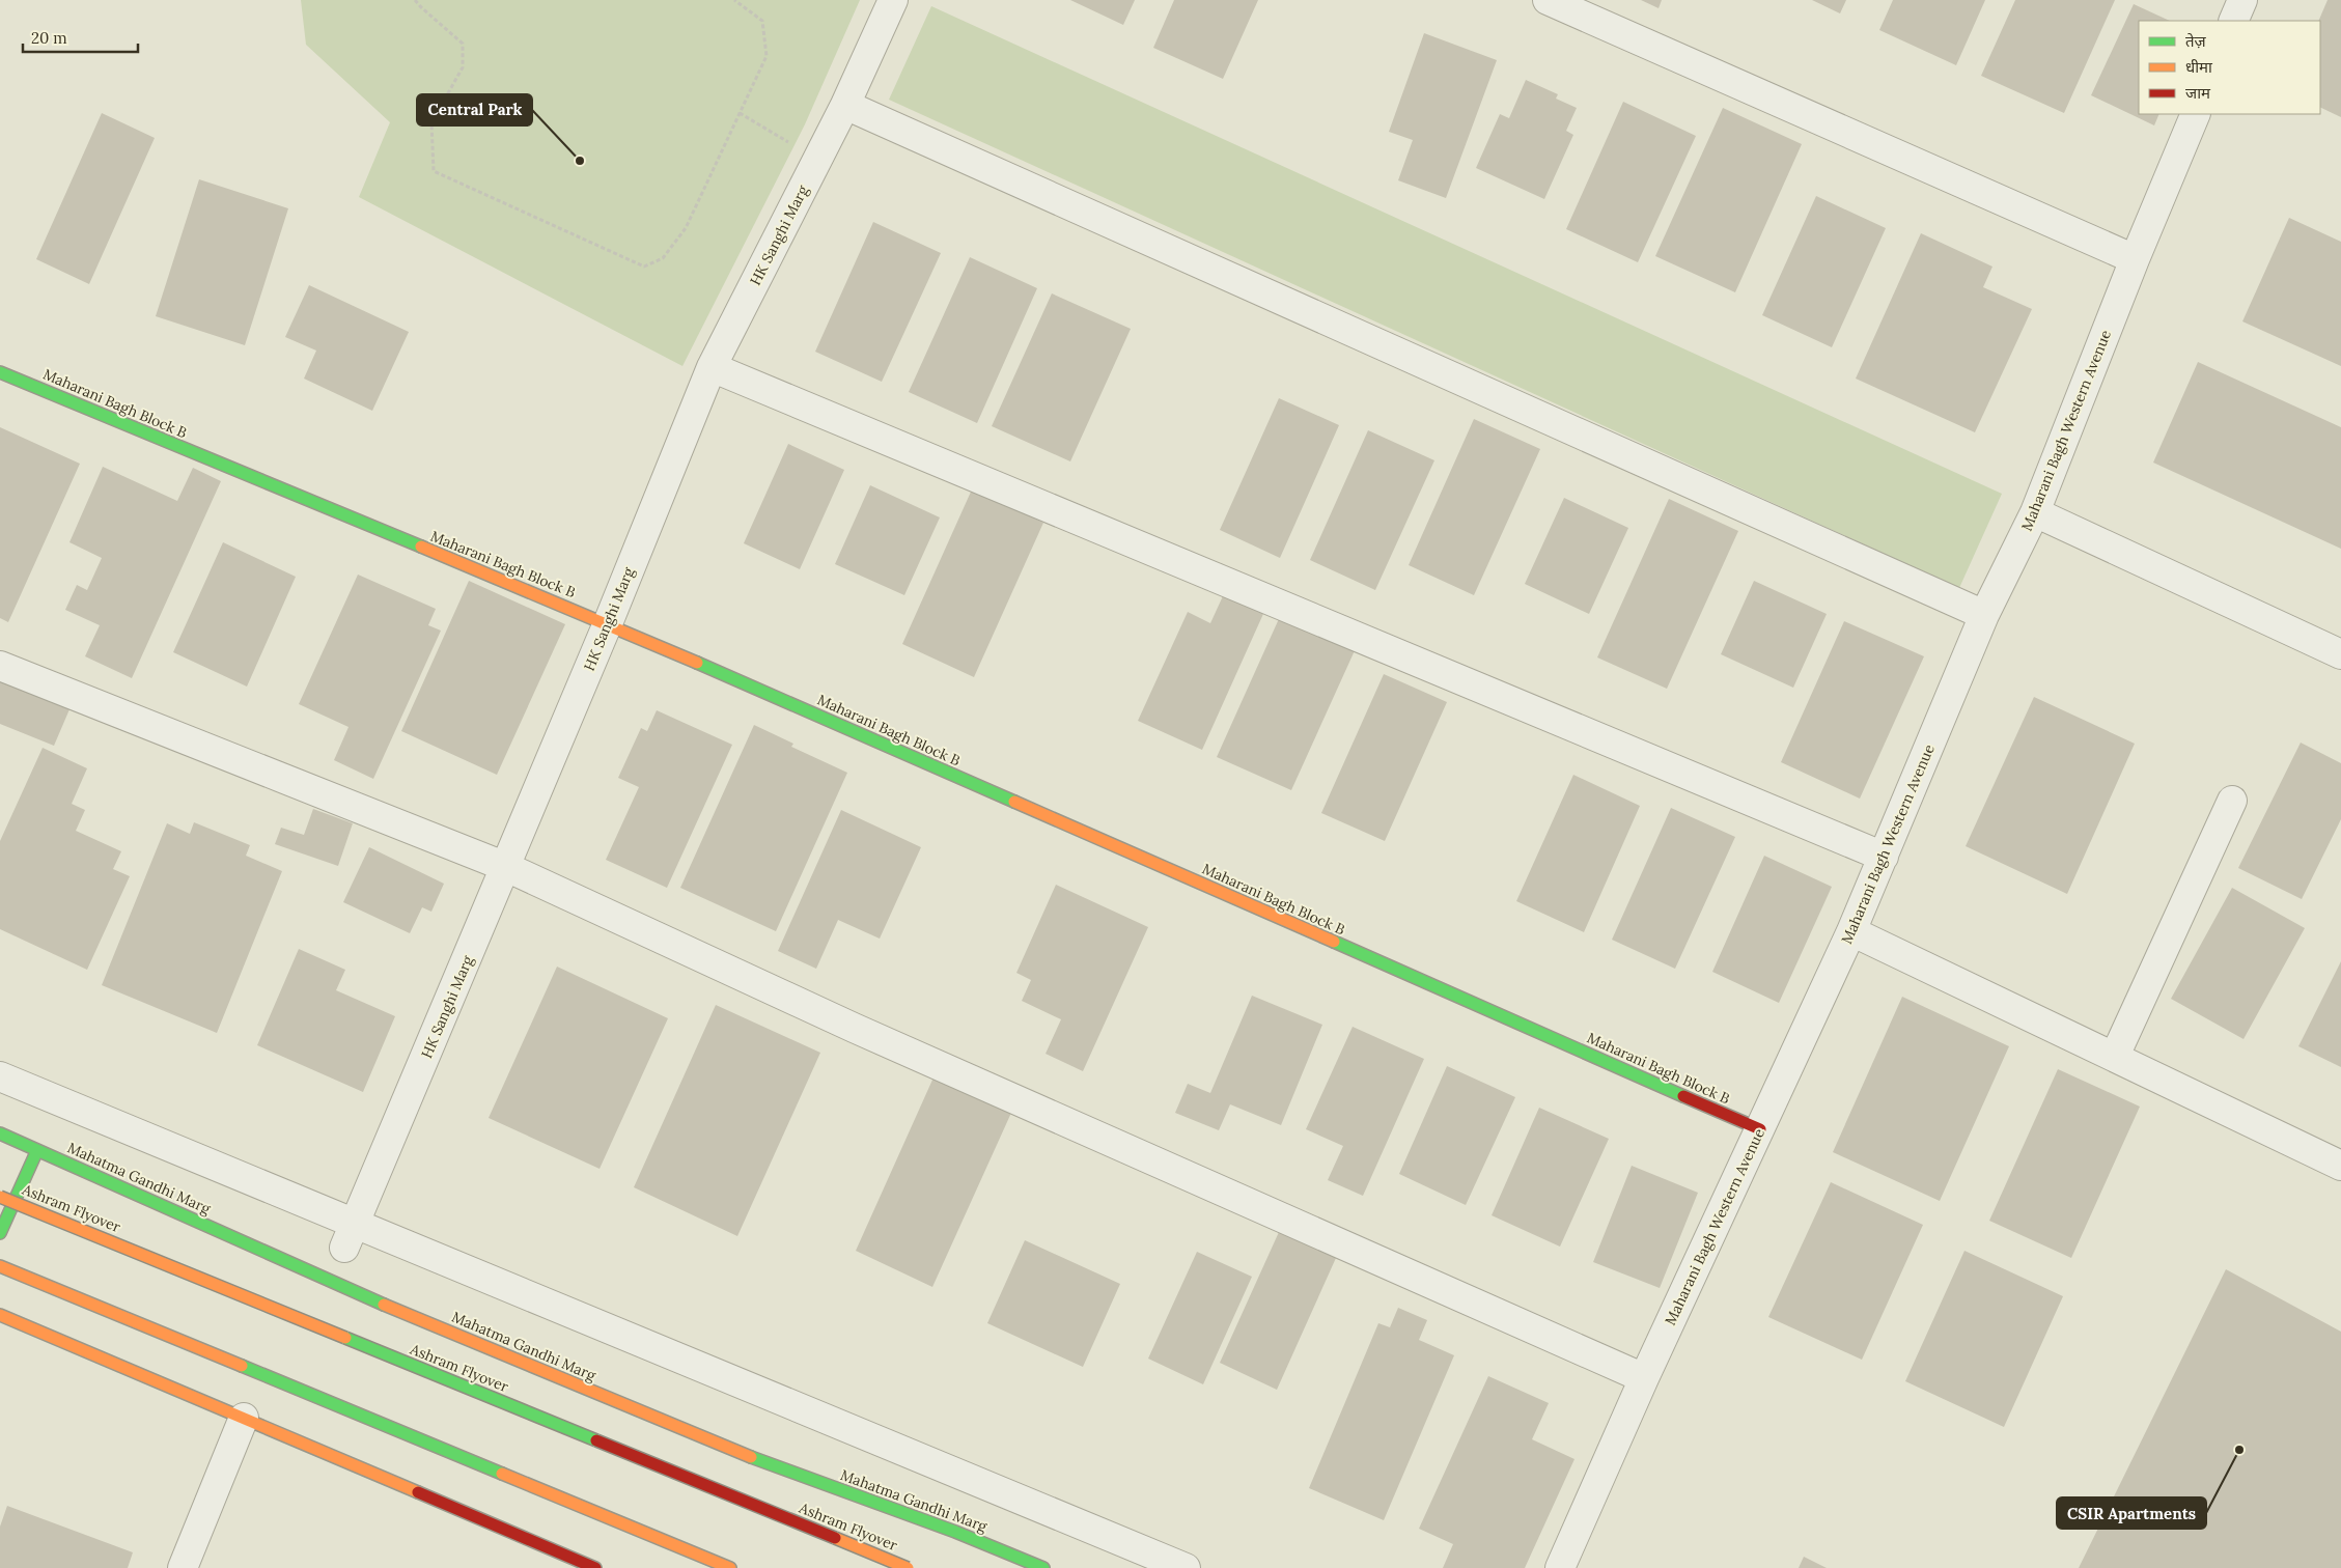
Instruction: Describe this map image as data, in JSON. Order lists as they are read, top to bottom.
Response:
{
  "streets": {
    "main road": ["Maharani Bagh Block B", "Mahatma Gandhi Marg", "Ashram Flyover"],
    "street": ["HK Sanghi Marg", "Maharani Bagh Western Avenue"]
  },
  "crossings": [
    ["HK Sanghi Marg", "Maharani Bagh Block B"],
    ["Maharani Bagh Block B", "Maharani Bagh Western Avenue"]
  ],
  "places": ["Central Park", "CSIR Apartments"],
  "legend": ["तेज़", "धीमा", "जाम"],
  "scale_bar": "20 m"
}
